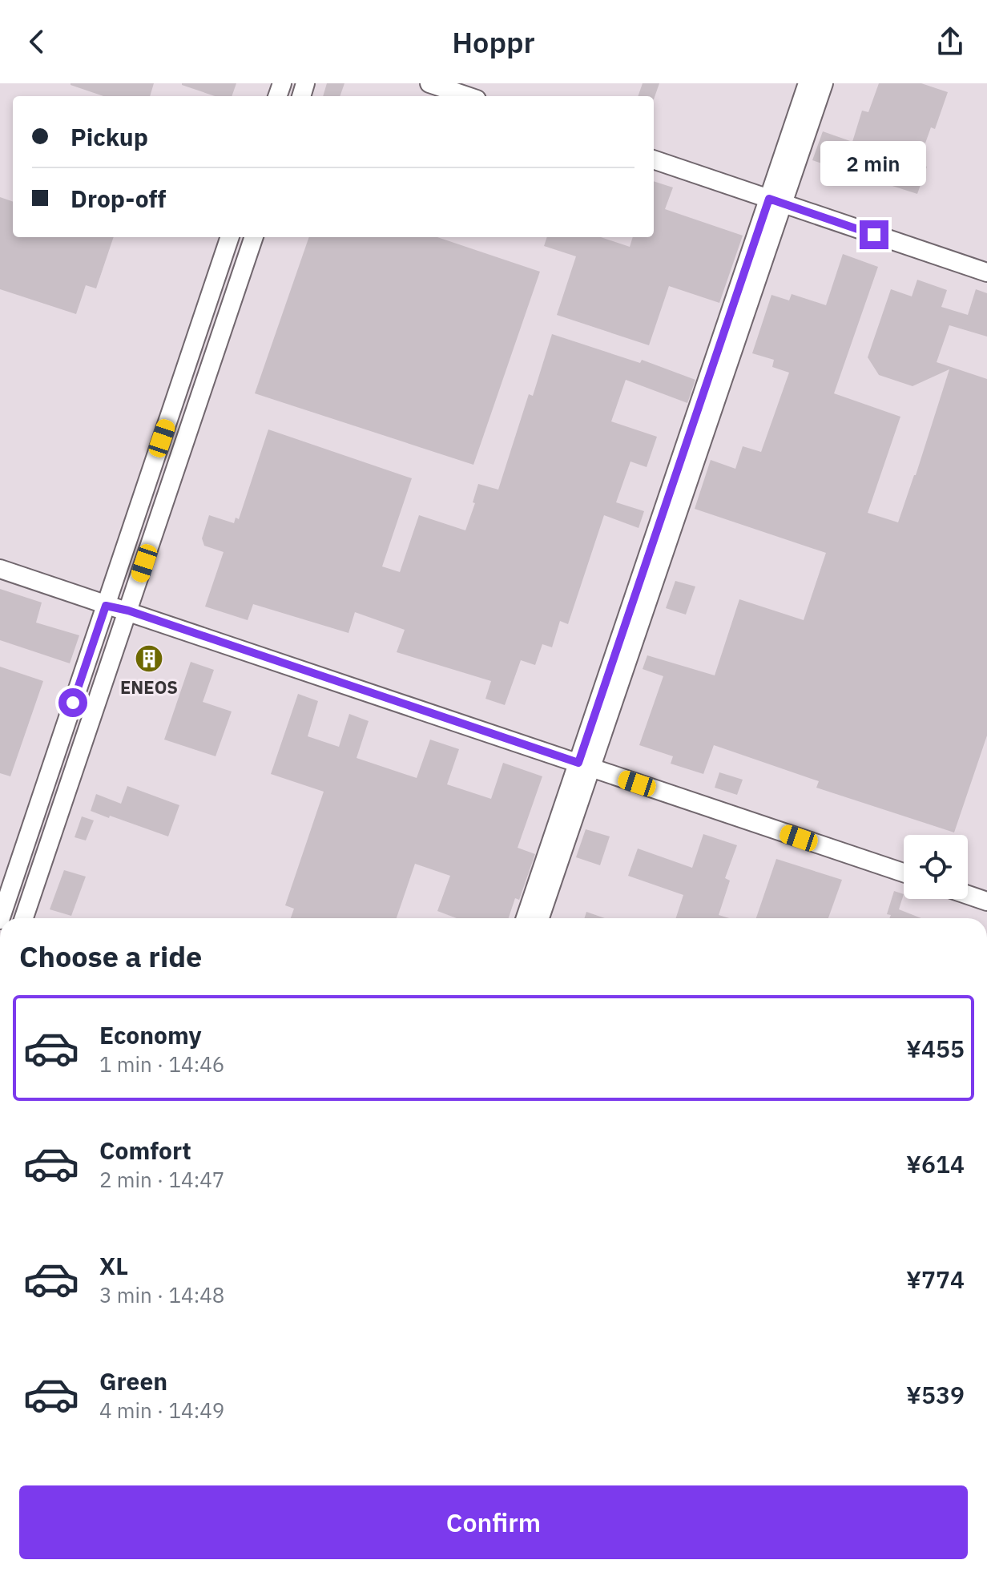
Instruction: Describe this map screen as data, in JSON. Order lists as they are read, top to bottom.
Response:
{
  "places": {
    "building": ["ENEOS"]
  },
  "page": {
    "header": "Hoppr",
    "banner": ["Pickup", "Drop-off"],
    "bubble": "2 min",
    "heading": "Choose a ride",
    "list": [
      {
        "name": "Economy",
        "note": "1 min · 14:46",
        "value": "¥455"
      },
      {
        "name": "Comfort",
        "note": "2 min · 14:47",
        "value": "¥614"
      },
      {
        "name": "XL",
        "note": "3 min · 14:48",
        "value": "¥774"
      },
      {
        "name": "Green",
        "note": "4 min · 14:49",
        "value": "¥539"
      }
    ],
    "buttons": "Confirm"
  }
}
